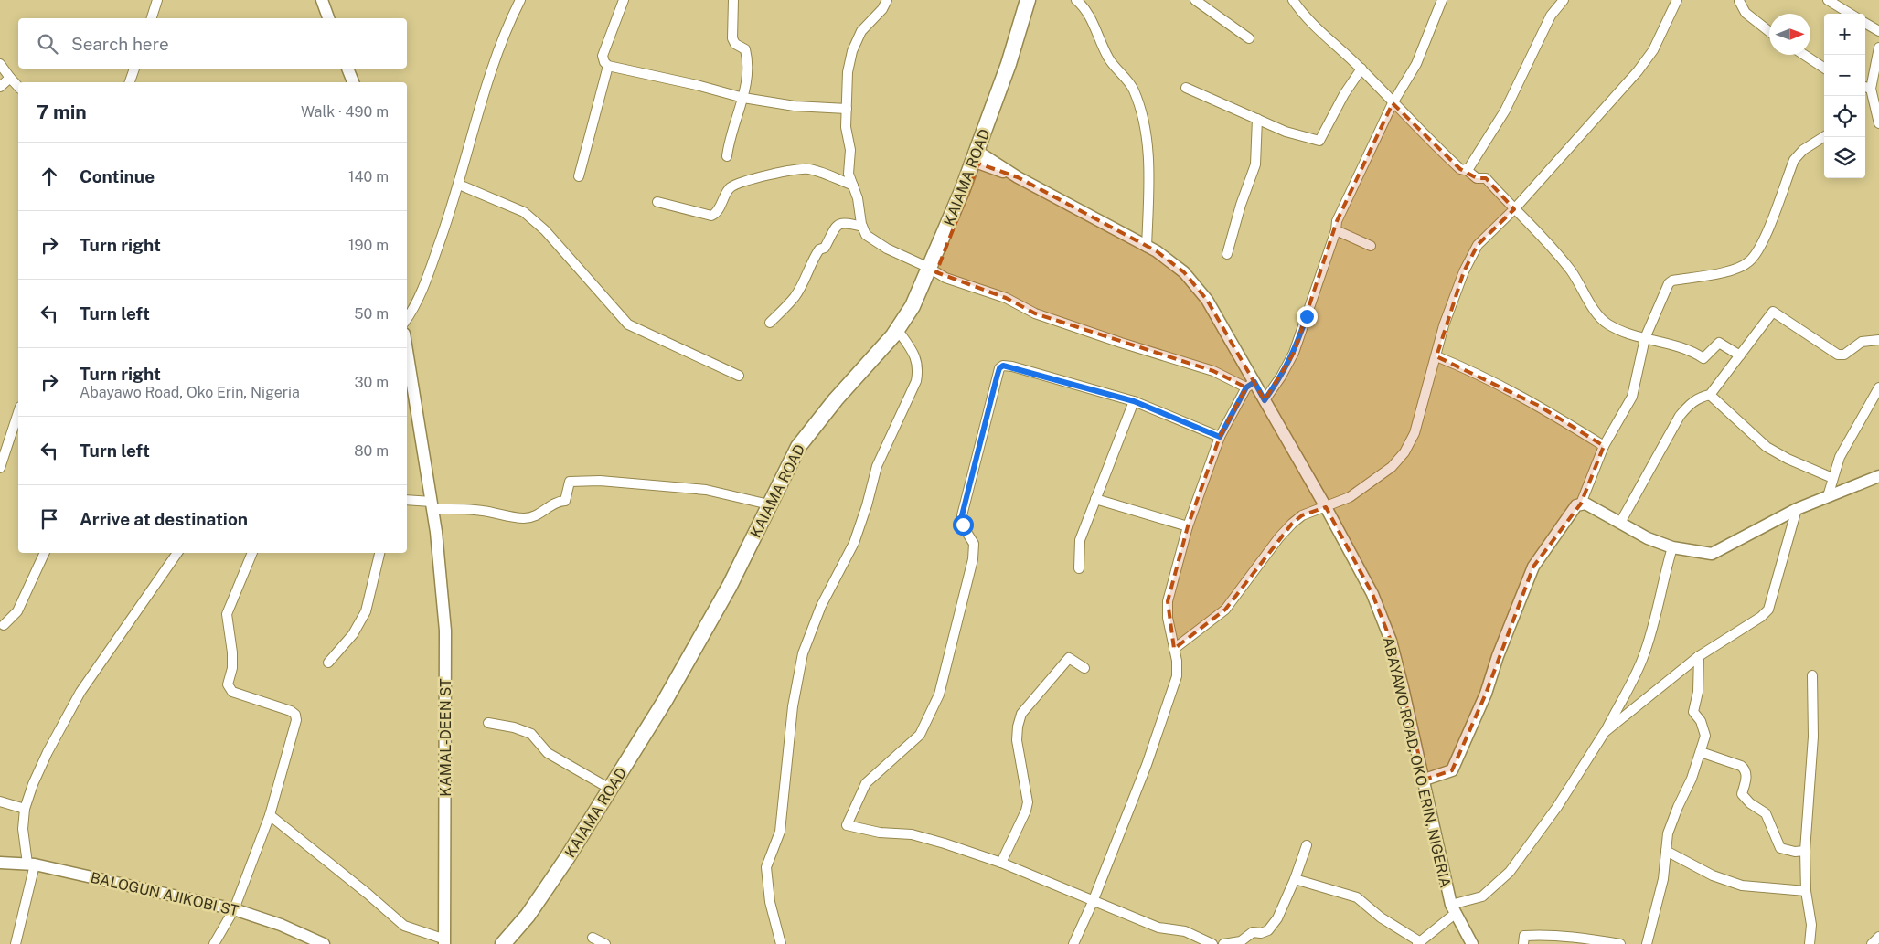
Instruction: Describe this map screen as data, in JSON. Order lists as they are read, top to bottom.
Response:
{
  "streets": {
    "highway": ["KAIAMA ROAD"],
    "street": ["KAMAL-DEEN ST", "ABAYAWO ROAD, OKO ERIN, NIGERIA", "BALOGUN AJIKOBI ST"]
  },
  "crossings": [
    ["KAIAMA ROAD", "ABAYAWO ROAD, OKO ERIN, NIGERIA"]
  ],
  "north": "right",
  "page": {
    "map_buttons": ["+", "−"],
    "search": "Search here",
    "heading": ["7 min", "Walk · 490 m"],
    "list": [
      ["Continue", "140 m"],
      ["Turn right", "190 m"],
      ["Turn left", "50 m"],
      ["Turn right", "Abayawo Road, Oko Erin, Nigeria", "30 m"],
      ["Turn left", "80 m"],
      "Arrive at destination"
    ]
  }
}
